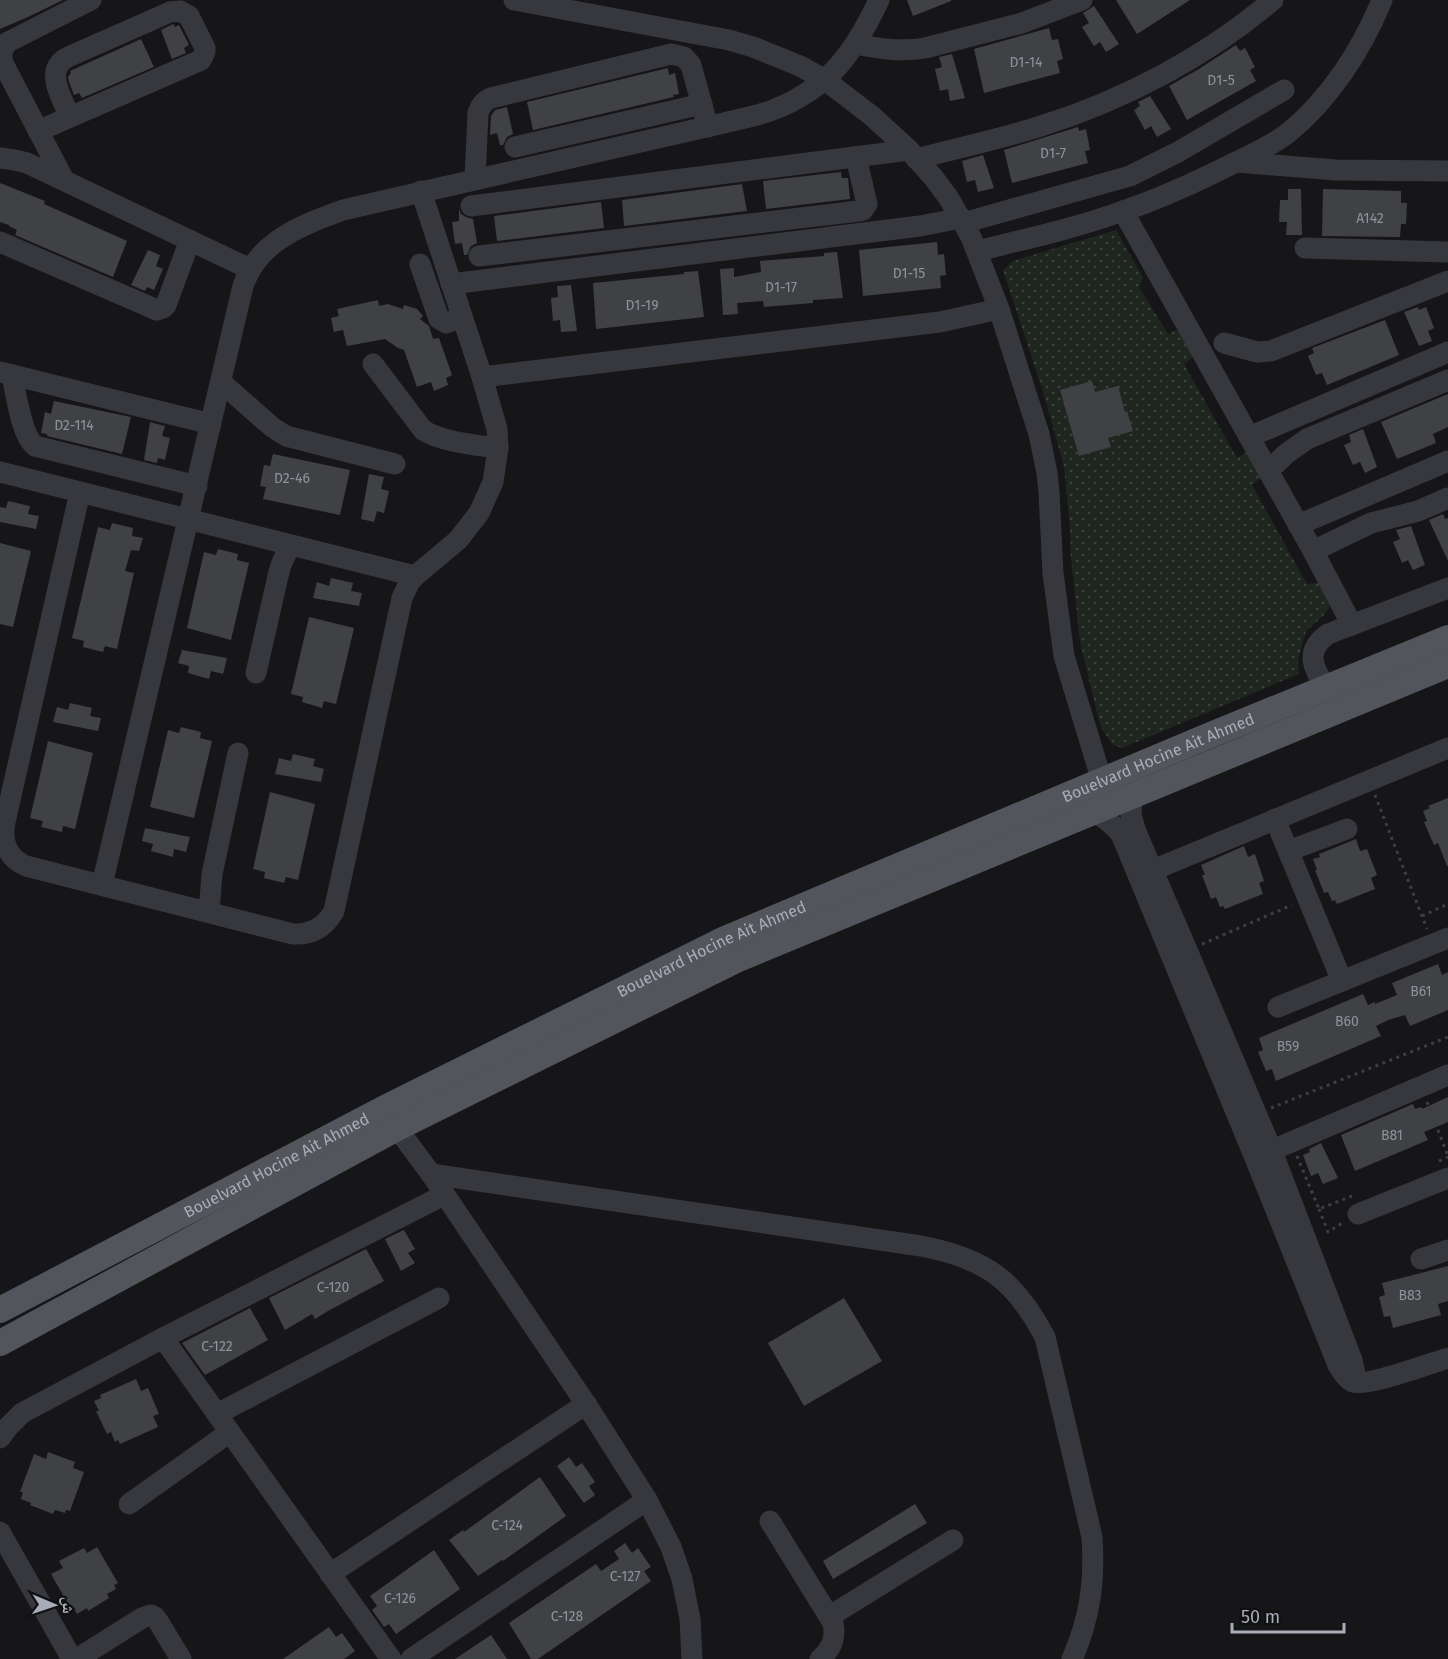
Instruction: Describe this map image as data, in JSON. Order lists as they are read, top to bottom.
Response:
{
  "streets": {
    "main road": ["Bouelvard Hocine Ait Ahmed"]
  },
  "house_numbers": [
    "D1-14",
    "D1-5",
    "D1-7",
    "A142",
    "D1-15",
    "D1-17",
    "D1-19",
    "D2-114",
    "D2-46",
    "B61",
    "B60",
    "B59",
    "B81",
    "C-120",
    "B83",
    "C-122",
    "C-124",
    "C-127",
    "C-126",
    "C-128"
  ],
  "scale_bar": "50 m",
  "north": "right"
}
